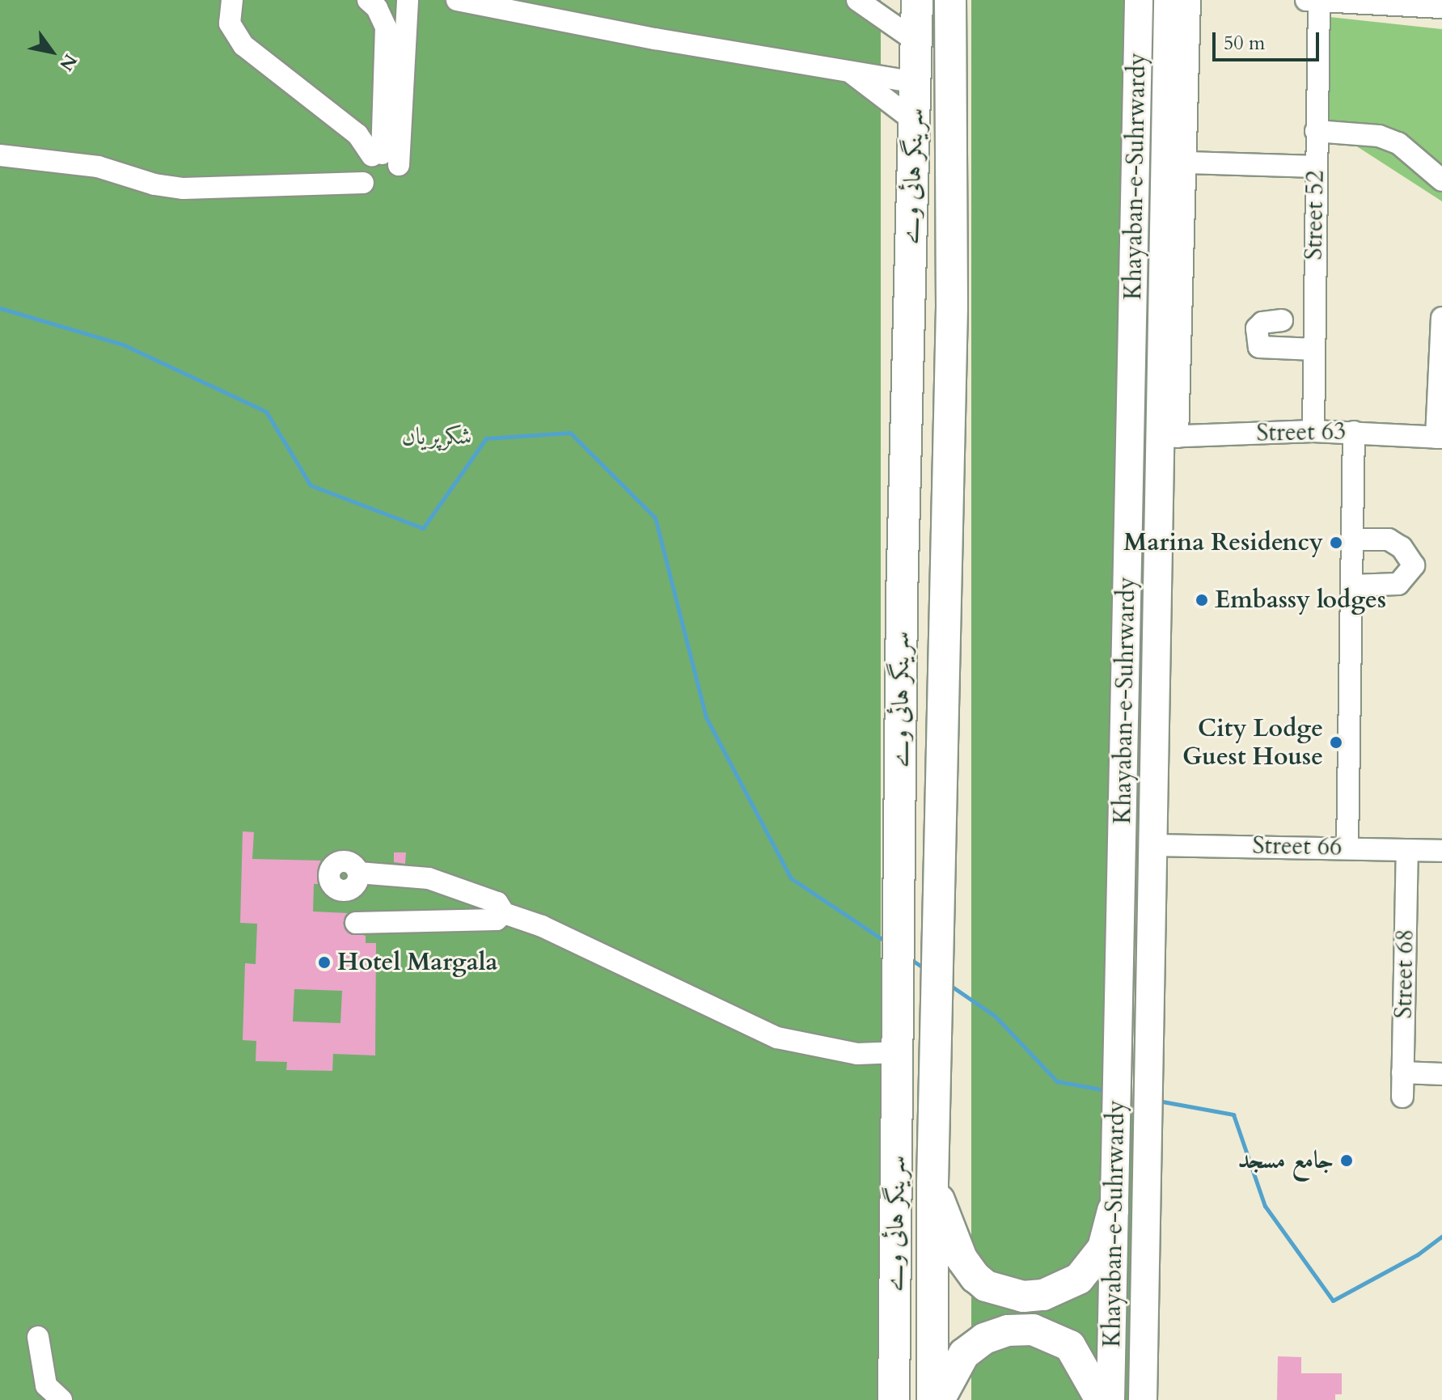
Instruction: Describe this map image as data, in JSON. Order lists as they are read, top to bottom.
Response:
{
  "streets": {
    "highway": ["سرینگر ہائی وے"],
    "main road": ["Khayaban-e-Suhrwardy"],
    "street": [
      "Street 52",
      "Street 63",
      "Street 66",
      "Street 68"
    ]
  },
  "crossings": [
    ["Khayaban-e-Suhrwardy", "Street 63"],
    ["Khayaban-e-Suhrwardy", "Street 66"],
    ["Street 52", "Street 63"],
    ["Street 66", "Street 68"]
  ],
  "parks": ["شکرپریاں"],
  "places": [
    "Marina Residency",
    "Embassy lodges",
    "City Lodge Guest House",
    "Hotel Margala",
    "جامع مسجد"
  ],
  "scale_bar": "50 m",
  "north": "bottom right"
}
